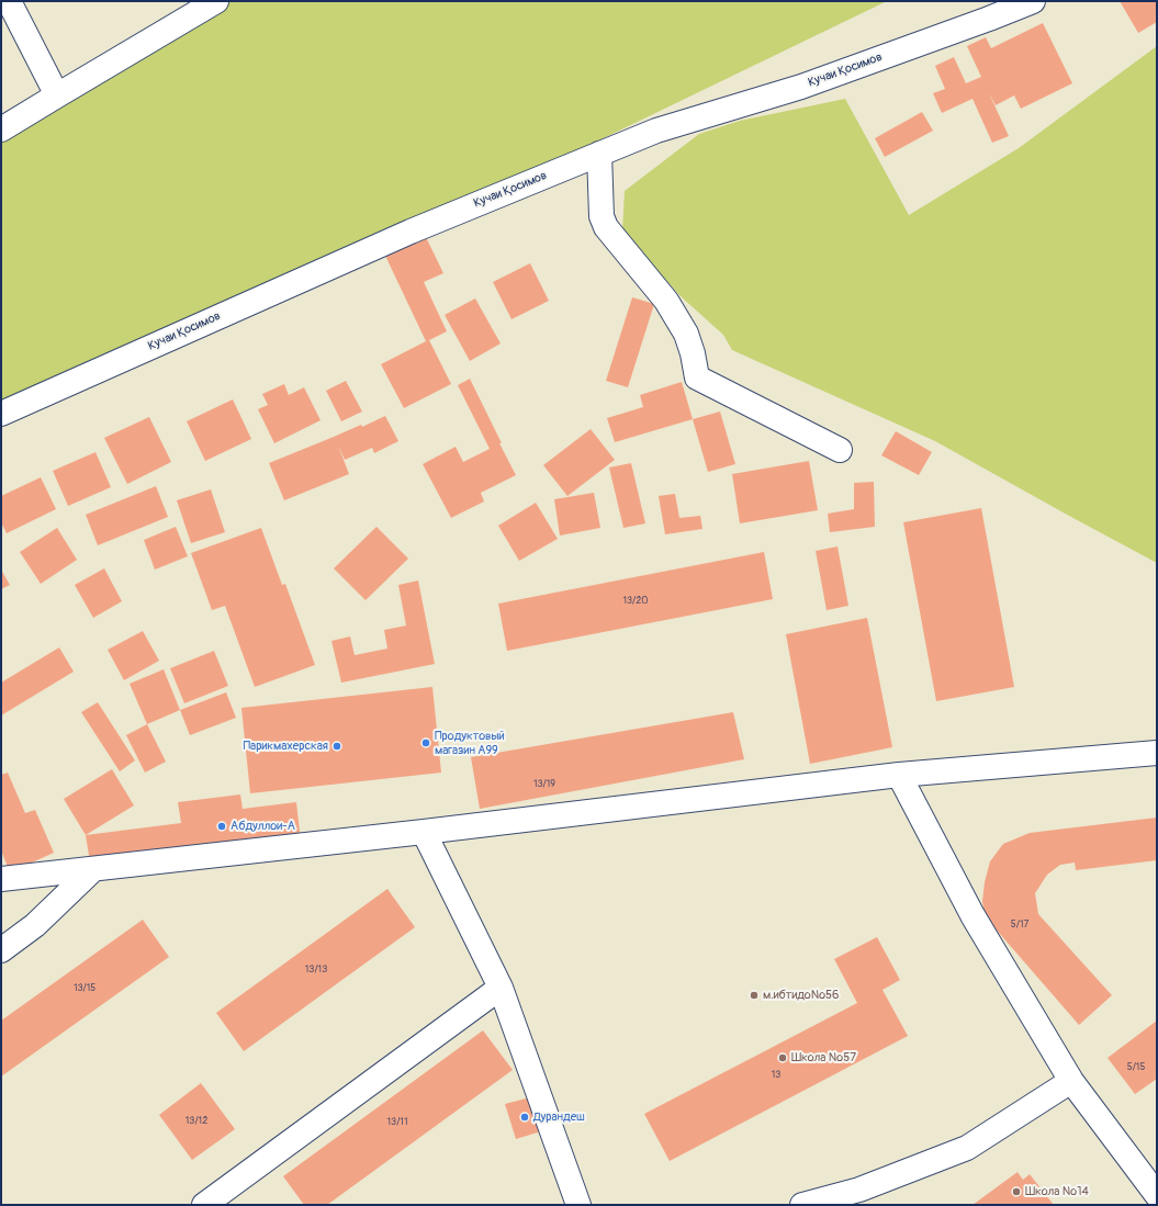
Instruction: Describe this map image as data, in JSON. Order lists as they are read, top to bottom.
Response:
{
  "streets": {
    "street": ["Кучаи Қосимов"]
  },
  "places": [
    "Продуктовый магазин А99",
    "Парикмахерская",
    "Абдуллои-А",
    "м.ибтидо№56",
    "Школа №57",
    "Дурандеш",
    "Школа №14"
  ],
  "house_numbers": [
    "13/20",
    "13/19",
    "5/17",
    "13/13",
    "13/15",
    "5/15",
    "13",
    "13/12",
    "13/11"
  ]
}
